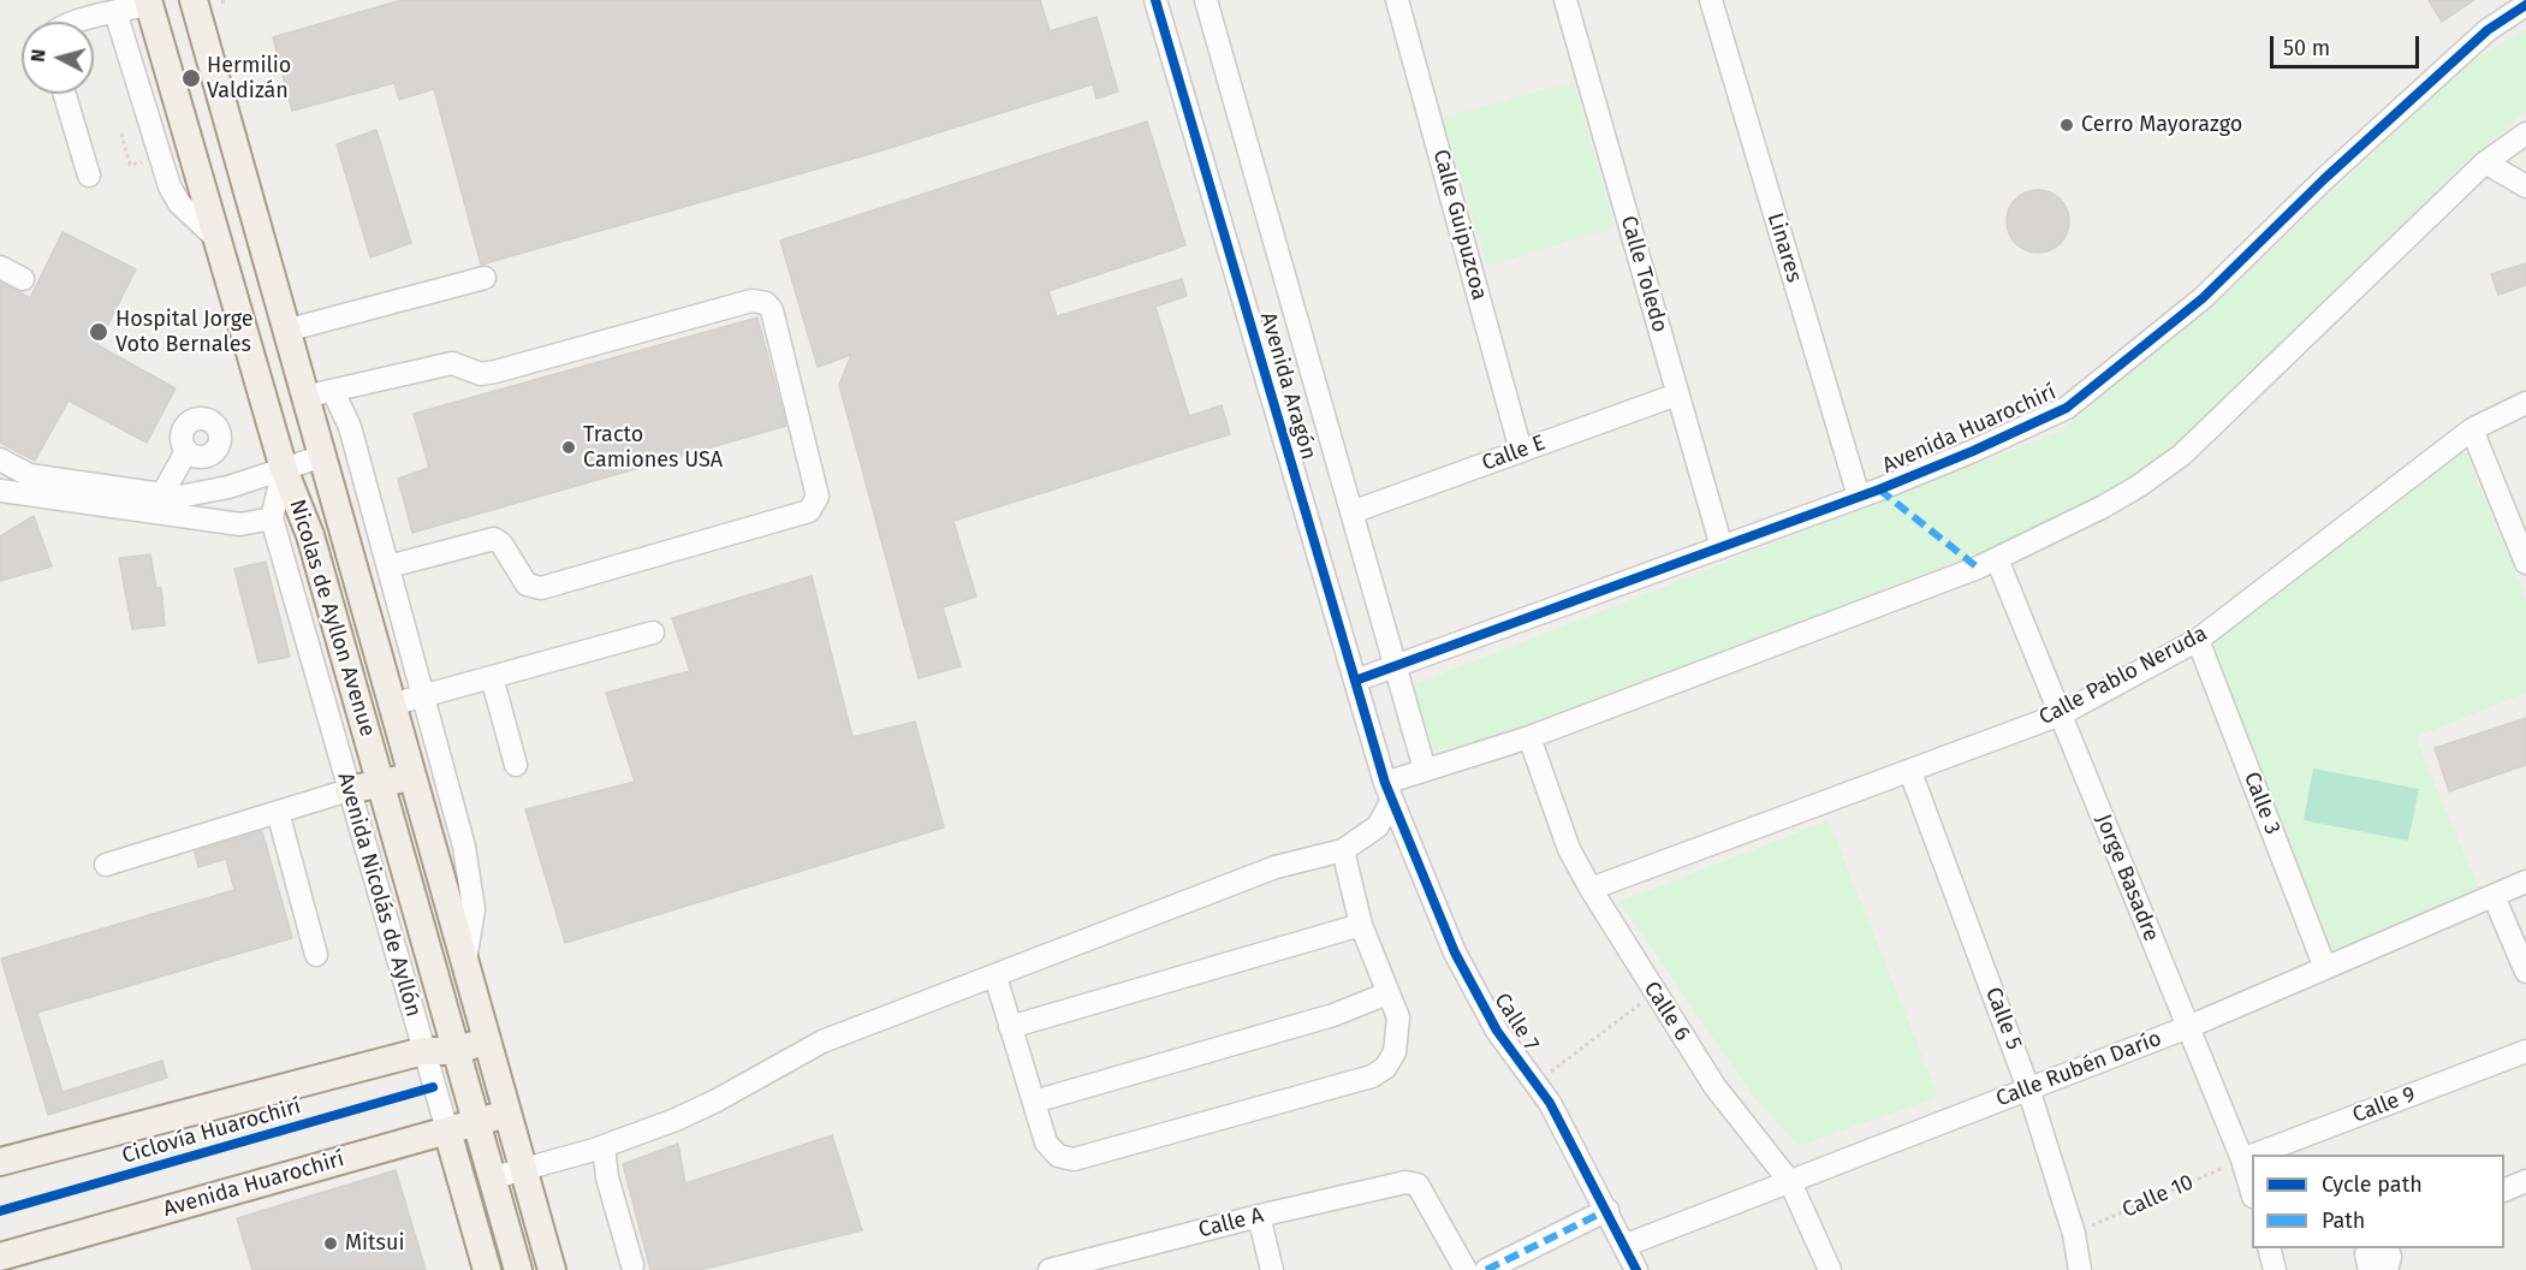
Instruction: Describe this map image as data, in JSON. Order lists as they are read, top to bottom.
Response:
{
  "streets": {
    "main road": ["Avenida Huarochirí", "Nicolas de Ayllon Avenue", "Avenida Nicolás de Ayllón"],
    "street": [
      "Calle Guipuzcoa",
      "Linares",
      "Calle Toledo",
      "Avenida Aragón",
      "Calle E",
      "Calle Pablo Neruda",
      "Calle 3",
      "Jorge Basadre",
      "Calle 6",
      "Calle 5",
      "Calle 7",
      "Calle Rubén Darío",
      "Calle 9",
      "Calle A"
    ],
    "path": ["Calle 10"],
    "cycle path": ["Ciclovía Huarochirí"]
  },
  "crossings": [
    ["Calle Guipuzcoa", "Calle E"],
    ["Linares", "Avenida Huarochirí"],
    ["Calle Toledo", "Avenida Huarochirí"],
    ["Calle Toledo", "Calle E"],
    ["Avenida Aragón", "Avenida Huarochirí"],
    ["Avenida Aragón", "Calle E"],
    ["Avenida Aragón", "Calle 7"],
    ["Avenida Huarochirí", "Nicolas de Ayllon Avenue"],
    ["Avenida Huarochirí", "Avenida Nicolás de Ayllón"],
    ["Calle Pablo Neruda", "Calle 3"],
    ["Calle Pablo Neruda", "Jorge Basadre"],
    ["Calle Pablo Neruda", "Calle 6"],
    ["Calle Pablo Neruda", "Calle 5"],
    ["Calle 3", "Calle Rubén Darío"],
    ["Jorge Basadre", "Calle Rubén Darío"],
    ["Jorge Basadre", "Calle 9"],
    ["Jorge Basadre", "Calle 10"],
    ["Calle 6", "Calle Rubén Darío"],
    ["Calle 5", "Calle Rubén Darío"],
    ["Calle 5", "Calle 10"],
    ["Calle 7", "Calle Rubén Darío"],
    ["Calle 9", "Calle 10"]
  ],
  "places": [
    "Hermilio Valdizán",
    "Cerro Mayorazgo",
    "Hospital Jorge Voto Bernales",
    "Tracto Camiones USA",
    "Mitsui"
  ],
  "legend": ["Cycle path", "Path"],
  "scale_bar": "50 m",
  "north": "left"
}
